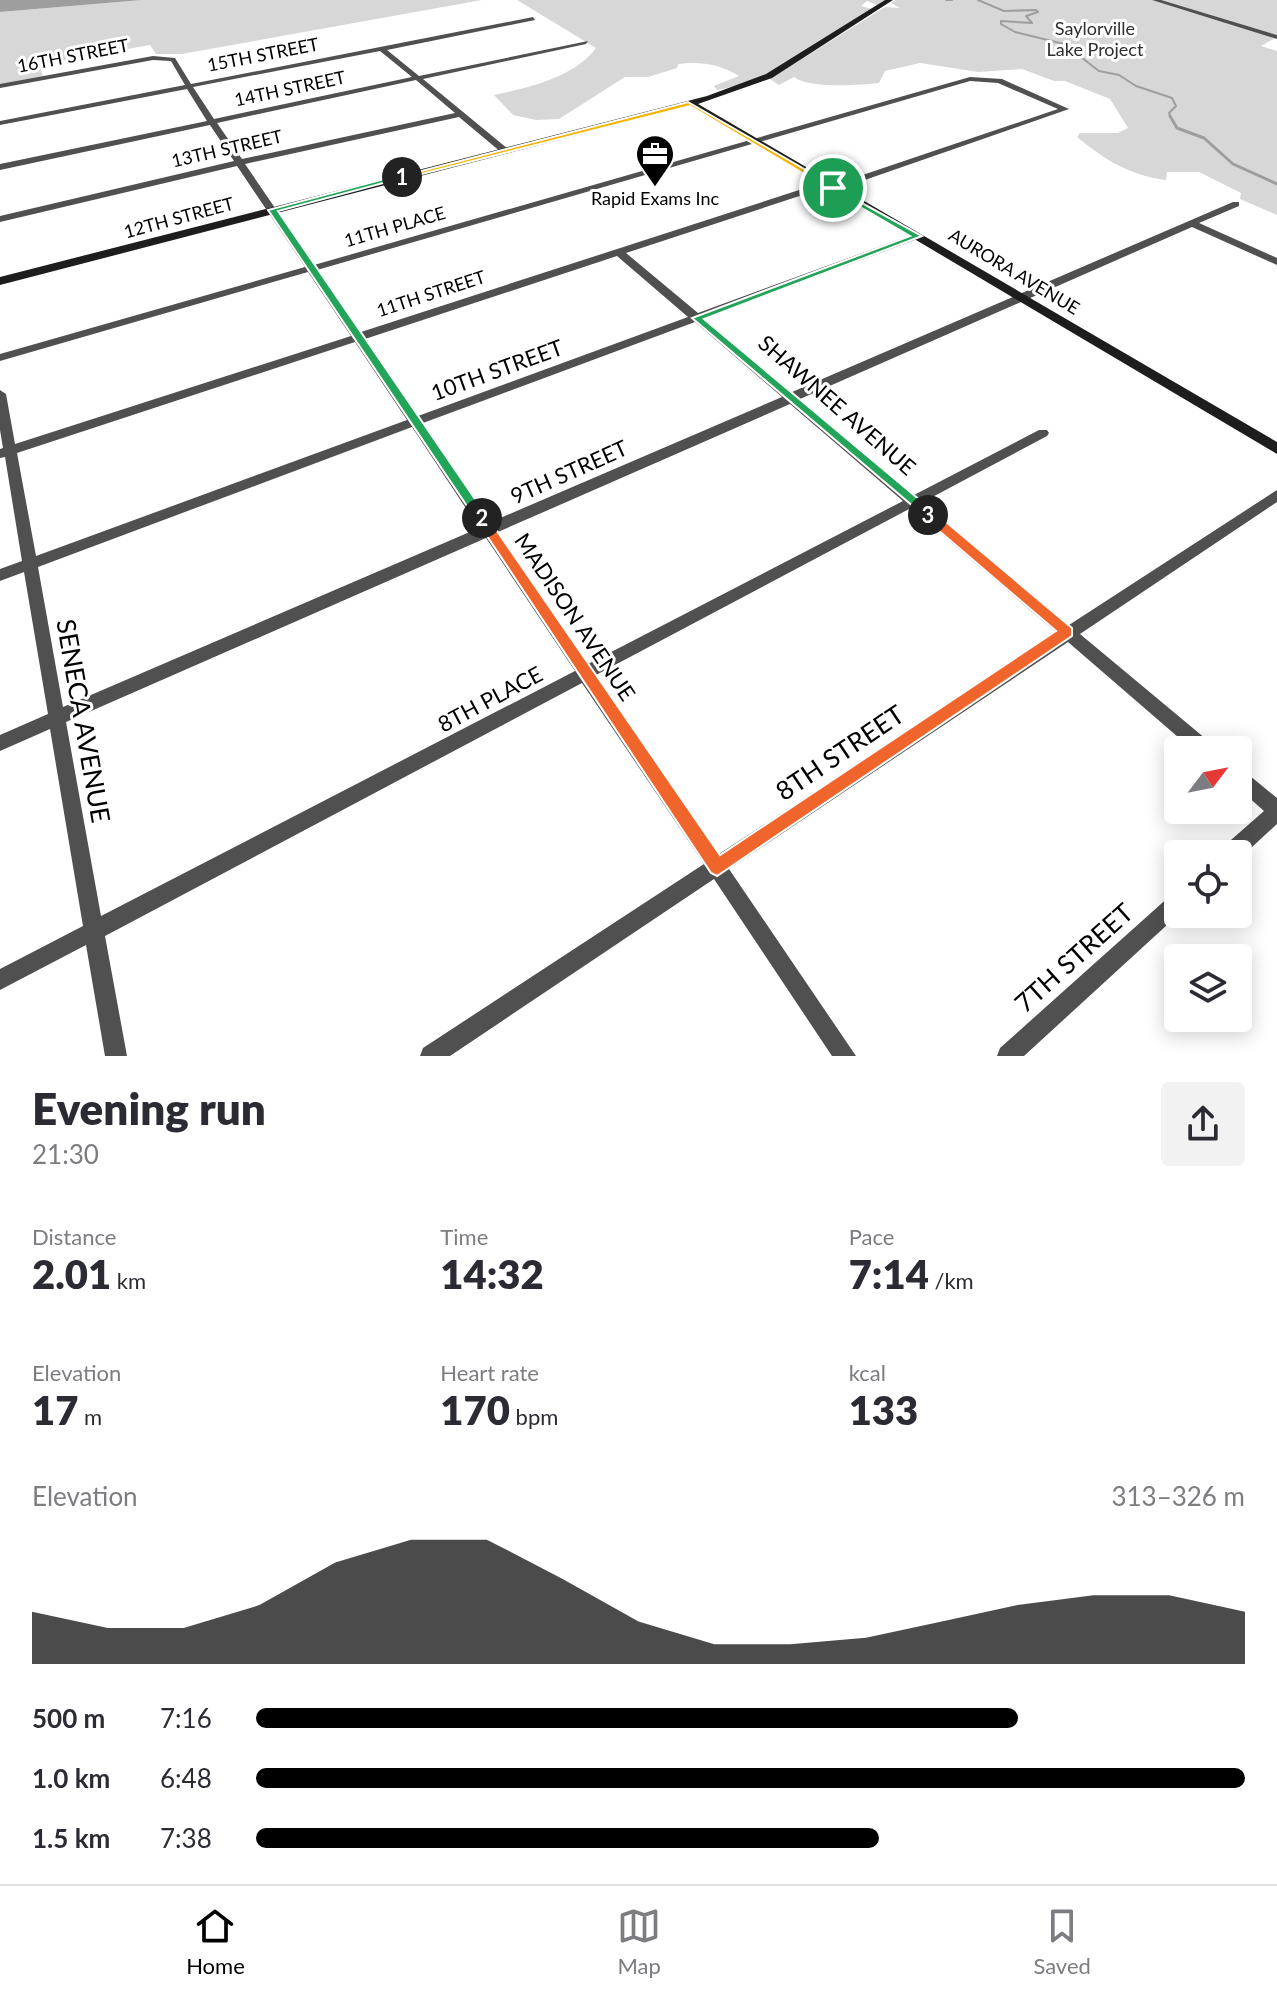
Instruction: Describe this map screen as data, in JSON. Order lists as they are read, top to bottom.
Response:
{
  "streets": {
    "main road": ["12TH STREET", "AURORA AVENUE"],
    "street": [
      "15TH STREET",
      "16TH STREET",
      "14TH STREET",
      "13TH STREET",
      "11TH PLACE",
      "11TH STREET",
      "10TH STREET",
      "SHAWNEE AVENUE",
      "9TH STREET",
      "MADISON AVENUE",
      "8TH PLACE",
      "SENECA AVENUE",
      "8TH STREET",
      "7TH STREET"
    ]
  },
  "crossings": [
    ["15TH STREET", "MADISON AVENUE"],
    ["16TH STREET", "MADISON AVENUE"],
    ["14TH STREET", "MADISON AVENUE"],
    ["13TH STREET", "MADISON AVENUE"],
    ["12TH STREET", "AURORA AVENUE"],
    ["12TH STREET", "MADISON AVENUE"],
    ["11TH PLACE", "AURORA AVENUE"],
    ["11TH PLACE", "11TH STREET"],
    ["11TH PLACE", "MADISON AVENUE"],
    ["AURORA AVENUE", "11TH STREET"],
    ["AURORA AVENUE", "10TH STREET"],
    ["AURORA AVENUE", "9TH STREET"],
    ["11TH STREET", "SHAWNEE AVENUE"],
    ["11TH STREET", "MADISON AVENUE"],
    ["11TH STREET", "SENECA AVENUE"],
    ["10TH STREET", "SHAWNEE AVENUE"],
    ["10TH STREET", "MADISON AVENUE"],
    ["10TH STREET", "SENECA AVENUE"],
    ["SHAWNEE AVENUE", "9TH STREET"],
    ["SHAWNEE AVENUE", "8TH PLACE"],
    ["SHAWNEE AVENUE", "8TH STREET"],
    ["9TH STREET", "MADISON AVENUE"],
    ["9TH STREET", "SENECA AVENUE"],
    ["MADISON AVENUE", "8TH PLACE"],
    ["MADISON AVENUE", "8TH STREET"],
    ["8TH PLACE", "SENECA AVENUE"]
  ],
  "parks": ["Saylorville Lake Project"],
  "places": {
    "office": ["Rapid Exams Inc"]
  },
  "north": "top right",
  "page": {
    "pins": ["1", "3", "2"],
    "heading": ["Evening run", "21:30"],
    "stats": [
      ["Distance", "2.01 km"],
      ["Time", "14:32"],
      ["Pace", "7:14 /km"],
      ["Elevation", "17 m"],
      ["Heart rate", "170 bpm"],
      ["kcal", "133"]
    ],
    "chart": ["Elevation", "313–326 m"],
    "list": [
      {
        "name": "500 m",
        "note": "7:16"
      },
      {
        "name": "1.0 km",
        "note": "6:48"
      },
      {
        "name": "1.5 km",
        "note": "7:38"
      }
    ],
    "tabs": ["Home", "Map", "Saved"]
  }
}
